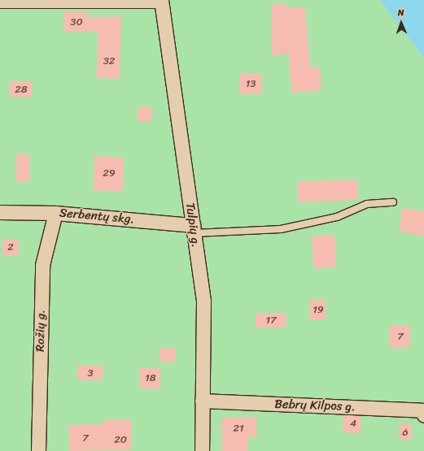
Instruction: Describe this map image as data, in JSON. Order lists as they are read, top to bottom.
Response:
{
  "streets": {
    "street": [
      "Serbentų skg.",
      "Tulpių g.",
      "Rožių g.",
      "Bebrų Kilpos g."
    ]
  },
  "crossings": [
    ["Serbentų skg.", "Tulpių g."],
    ["Serbentų skg.", "Rožių g."],
    ["Tulpių g.", "Bebrų Kilpos g."]
  ],
  "house_numbers": [
    "30",
    "32",
    "13",
    "28",
    "29",
    "2",
    "19",
    "17",
    "7",
    "3",
    "18",
    "4",
    "21",
    "6",
    "7",
    "20"
  ],
  "north": "top"
}
